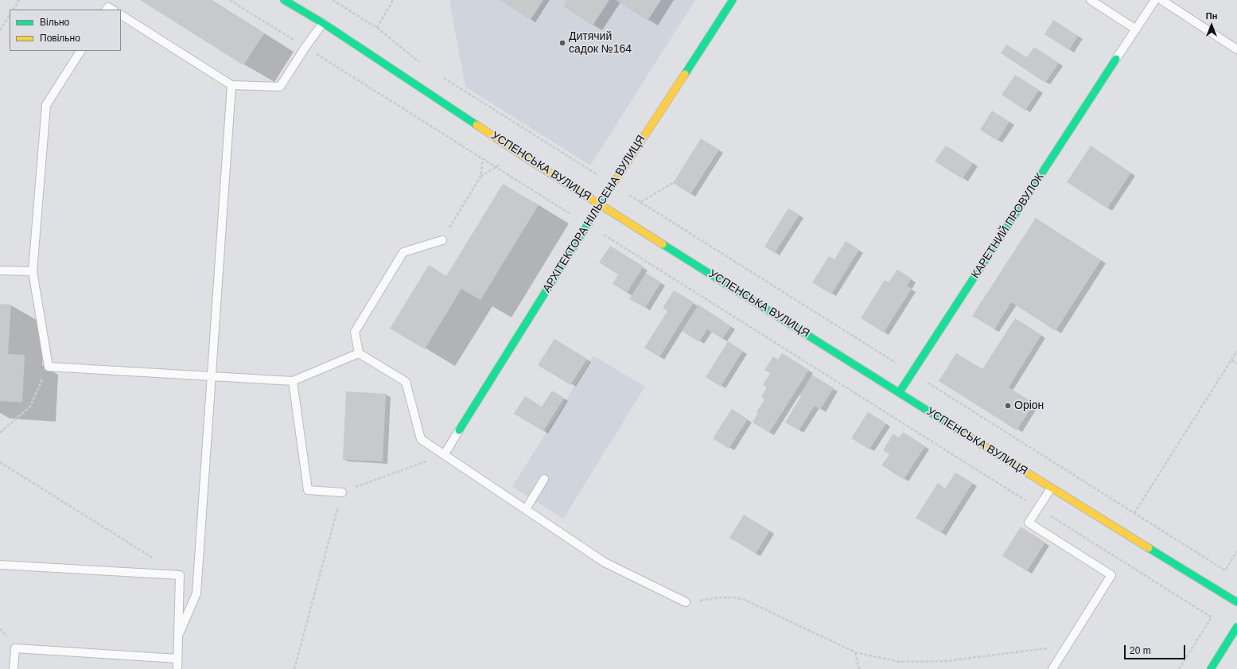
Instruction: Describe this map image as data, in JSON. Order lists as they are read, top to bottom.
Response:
{
  "streets": {
    "street": ["УСПЕНСЬКА ВУЛИЦЯ", "АРХІТЕКТОРА НІЛЬСЕНА ВУЛИЦЯ", "КАРЕТНИЙ ПРОВУЛОК"]
  },
  "crossings": [
    ["УСПЕНСЬКА ВУЛИЦЯ", "АРХІТЕКТОРА НІЛЬСЕНА ВУЛИЦЯ"],
    ["УСПЕНСЬКА ВУЛИЦЯ", "КАРЕТНИЙ ПРОВУЛОК"]
  ],
  "places": ["Дитячий садок №164", "Оріон"],
  "legend": ["Вільно", "Повільно"],
  "scale_bar": "20 m",
  "north": "top"
}
